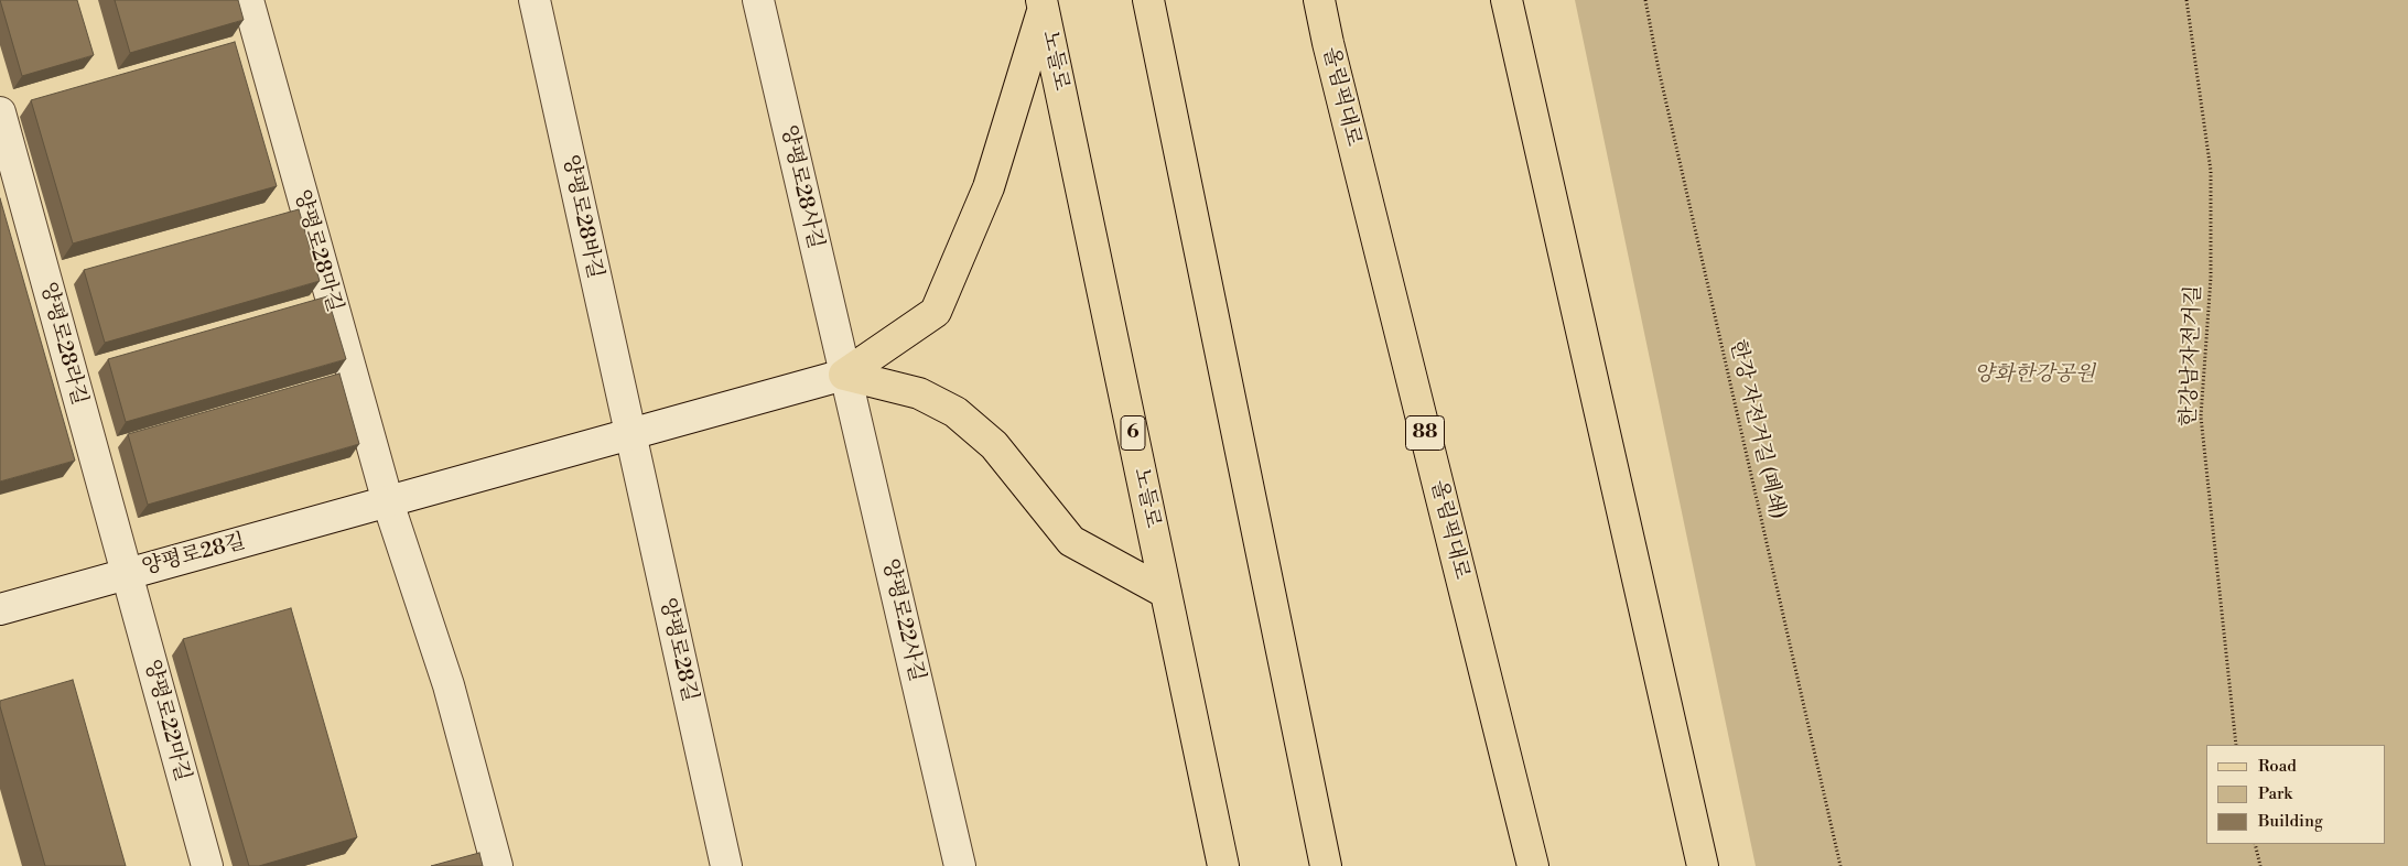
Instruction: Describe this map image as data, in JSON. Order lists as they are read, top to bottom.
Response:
{
  "streets": {
    "main road": [
      "노들로",
      "올림픽대로",
      "6",
      "88"
    ],
    "street": [
      "양평로28사길",
      "양평로28바길",
      "양평로28마길",
      "양평로28라길",
      "양평로28길",
      "양평로22사길",
      "양평로22마길"
    ],
    "path": ["한강남자전거길", "한강 자전거길 (폐쇄)"]
  },
  "crossings": [
    ["양평로28사길", "양평로28길"],
    ["양평로28사길", "양평로22사길"],
    ["양평로28바길", "양평로28길"],
    ["양평로28마길", "양평로28길"],
    ["양평로28라길", "양평로28길"],
    ["양평로28라길", "양평로22마길"],
    ["양평로28길", "양평로22사길"],
    ["양평로28길", "양평로22마길"]
  ],
  "parks": ["양화한강공원"],
  "legend": ["Road", "Park", "Building"]
}
